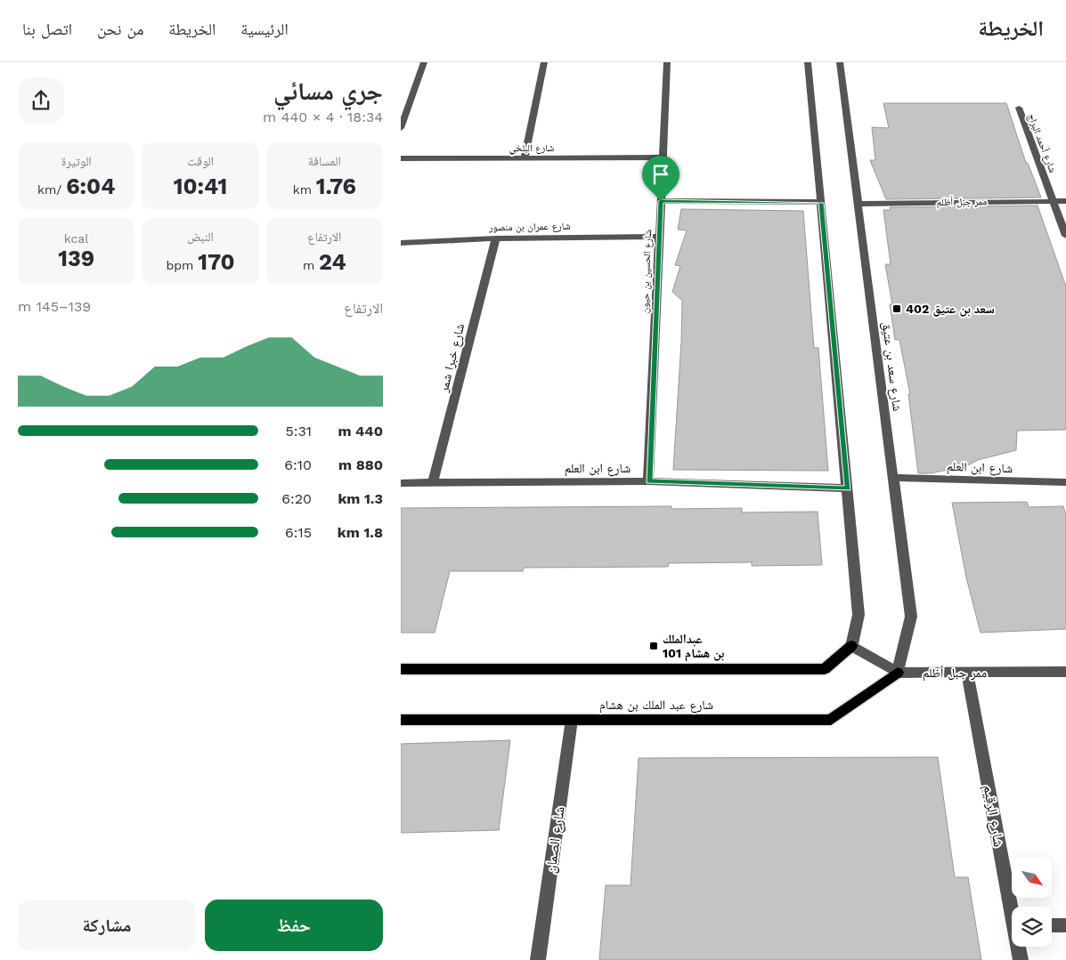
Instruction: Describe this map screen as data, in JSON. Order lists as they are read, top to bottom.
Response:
{
  "streets": {
    "main road": ["شارع عبد الملك بن هشام"],
    "street": [
      "شارع أحمد البراج",
      "شارع البلخي",
      "ممر جبل أظلم",
      "شارع عمران بن منصور",
      "شارع الحسين بن حيون",
      "شارع خبرا شمر",
      "شارع سعد بن عتيق",
      "شارع ابن العلم",
      "شارع الرقيم",
      "شارع الصمان"
    ]
  },
  "crossings": [
    ["شارع أحمد البراج", "ممر جبل أظلم"],
    ["شارع البلخي", "شارع الحسين بن حيون"],
    ["ممر جبل أظلم", "شارع سعد بن عتيق"],
    ["ممر جبل أظلم", "شارع عبد الملك بن هشام"],
    ["ممر جبل أظلم", "شارع الرقيم"],
    ["شارع عمران بن منصور", "شارع الحسين بن حيون"],
    ["شارع عمران بن منصور", "شارع خبرا شمر"],
    ["شارع الحسين بن حيون", "شارع ابن العلم"],
    ["شارع خبرا شمر", "شارع ابن العلم"],
    ["شارع سعد بن عتيق", "شارع ابن العلم"],
    ["شارع سعد بن عتيق", "شارع عبد الملك بن هشام"],
    ["شارع عبد الملك بن هشام", "شارع الصمان"]
  ],
  "places": {
    "transit": ["سعد بن عتيق 402", "عبدالملك بن هشام 101"]
  },
  "north": "bottom right",
  "page": {
    "header": "الخريطة",
    "nav": [
      "الرئيسية",
      "الخريطة",
      "من نحن",
      "اتصل بنا"
    ],
    "heading": ["جري مسائي", "18:34 · 4 × 440 m"],
    "stats": [
      ["المسافة", "1.76 km"],
      ["الوقت", "10:41"],
      ["الوتيرة", "6:04 /km"],
      ["الارتفاع", "24 m"],
      ["النبض", "170 bpm"],
      ["kcal", "139"]
    ],
    "chart": ["الارتفاع", "139–145 m"],
    "list": [
      {
        "name": "440 m",
        "note": "5:31"
      },
      {
        "name": "880 m",
        "note": "6:10"
      },
      {
        "name": "1.3 km",
        "note": "6:20"
      },
      {
        "name": "1.8 km",
        "note": "6:15"
      }
    ],
    "buttons": ["حفظ", "مشاركة"]
  }
}
